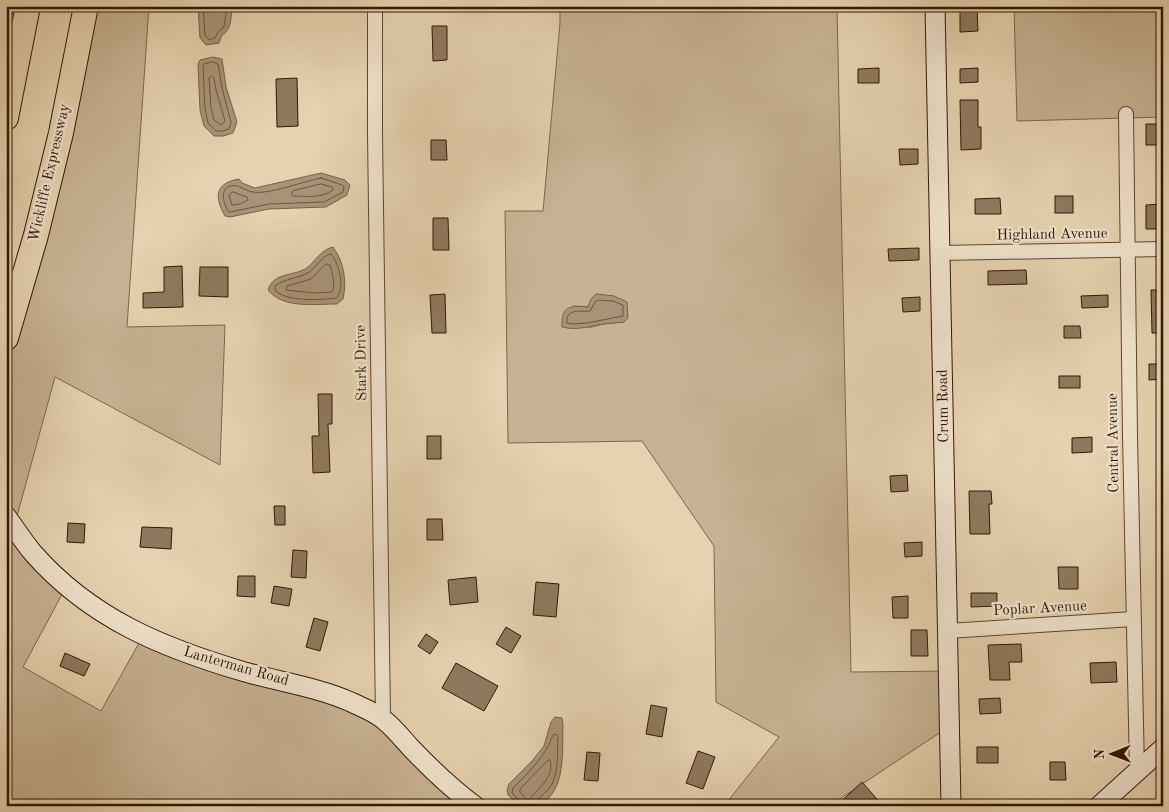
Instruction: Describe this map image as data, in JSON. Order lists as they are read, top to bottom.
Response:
{
  "streets": {
    "highway": ["Wickliffe Expressway"],
    "street": [
      "Highland Avenue",
      "Stark Drive",
      "Crum Road",
      "Central Avenue",
      "Poplar Avenue",
      "Lanterman Road"
    ]
  },
  "crossings": [
    ["Highland Avenue", "Crum Road"],
    ["Highland Avenue", "Central Avenue"],
    ["Stark Drive", "Lanterman Road"],
    ["Crum Road", "Poplar Avenue"],
    ["Central Avenue", "Poplar Avenue"]
  ],
  "north": "left"
}
